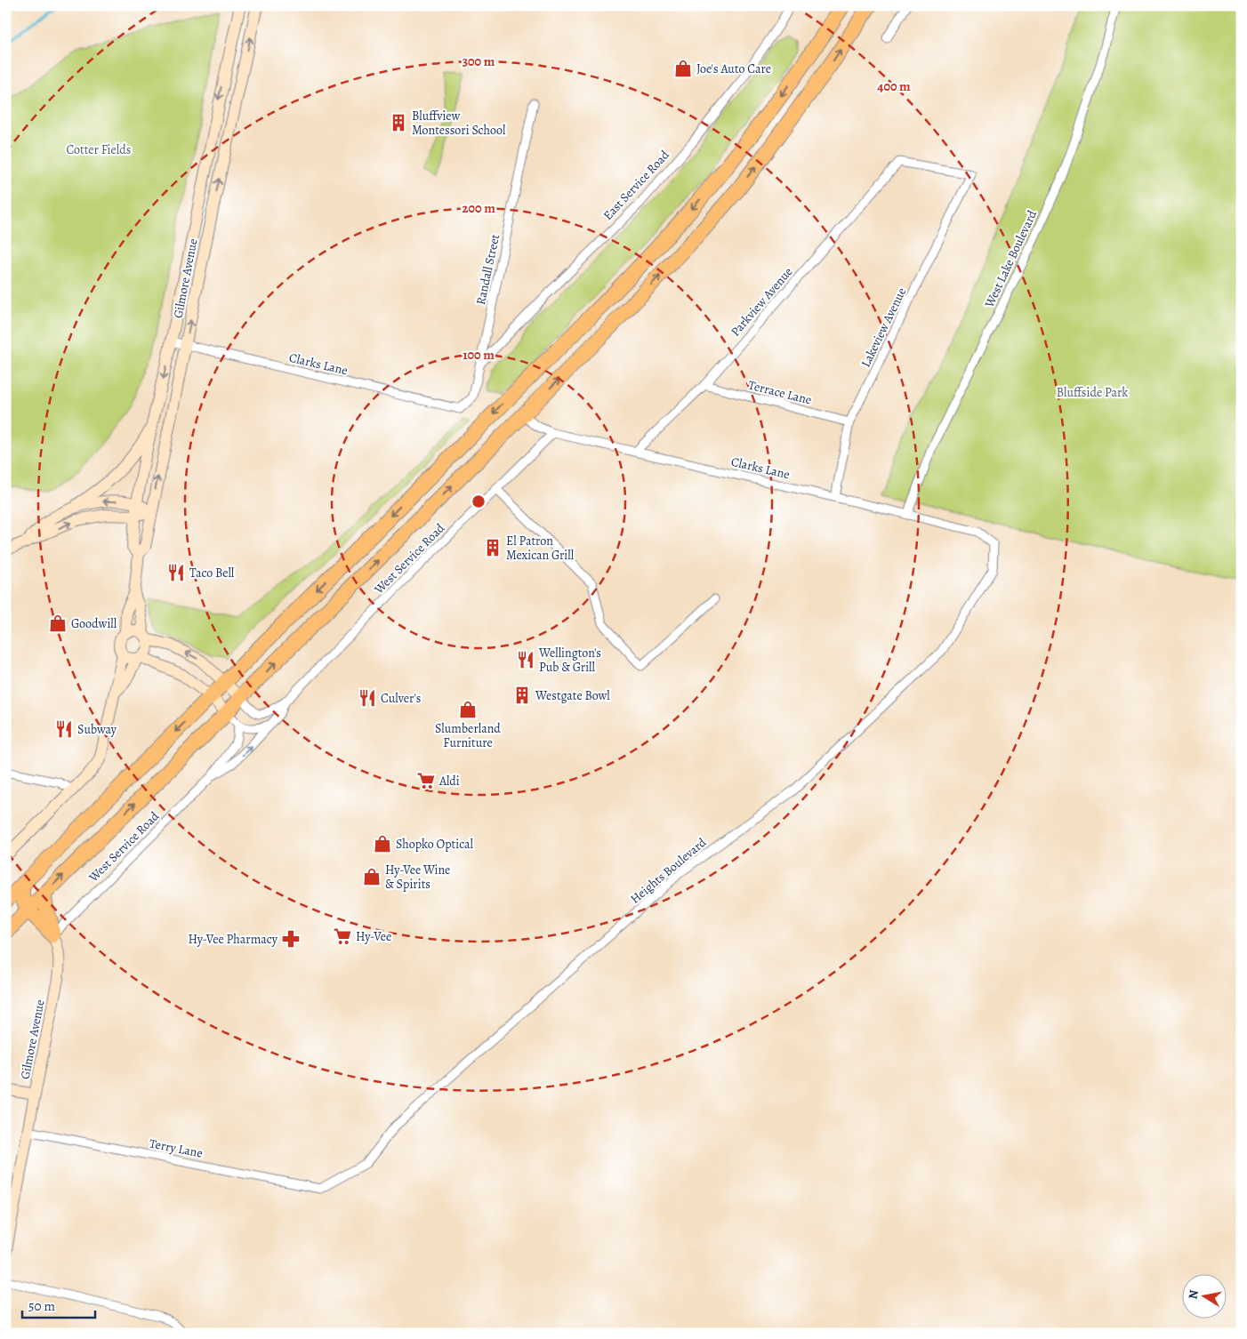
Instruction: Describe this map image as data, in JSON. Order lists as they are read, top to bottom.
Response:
{
  "streets": {
    "street": [
      "East Service Road",
      "West Lake Boulevard",
      "Randall Street",
      "Gilmore Avenue",
      "Parkview Avenue",
      "Lakeview Avenue",
      "Clarks Lane",
      "Terrace Lane",
      "West Service Road",
      "Heights Boulevard",
      "Terry Lane"
    ]
  },
  "crossings": [
    ["East Service Road", "Randall Street"],
    ["West Lake Boulevard", "Clarks Lane"],
    ["Randall Street", "Clarks Lane"],
    ["Gilmore Avenue", "Clarks Lane"],
    ["Gilmore Avenue", "West Service Road"],
    ["Gilmore Avenue", "Terry Lane"],
    ["Parkview Avenue", "Lakeview Avenue"],
    ["Parkview Avenue", "Clarks Lane"],
    ["Parkview Avenue", "Terrace Lane"],
    ["Lakeview Avenue", "Clarks Lane"],
    ["Lakeview Avenue", "Terrace Lane"],
    ["Clarks Lane", "West Service Road"],
    ["Clarks Lane", "Heights Boulevard"],
    ["Heights Boulevard", "Terry Lane"]
  ],
  "parks": ["Cotter Fields", "Bluffside Park"],
  "places": {
    "shop": [
      "Joe's Auto Care",
      "Goodwill",
      "Slumberland Furniture",
      "Shopko Optical",
      "Hy-Vee Wine & Spirits"
    ],
    "building": ["Bluffview Montessori School", "El Patron Mexican Grill", "Westgate Bowl"],
    "restaurant": [
      "Taco Bell",
      "Wellington's Pub & Grill",
      "Culver's",
      "Subway"
    ],
    "supermarket": ["Aldi", "Hy-Vee"],
    "pharmacy": ["Hy-Vee Pharmacy"]
  },
  "scale_bar": "50 m",
  "north": "left",
  "rings": [
    "300 m",
    "400 m",
    "200 m",
    "100 m"
  ]
}
